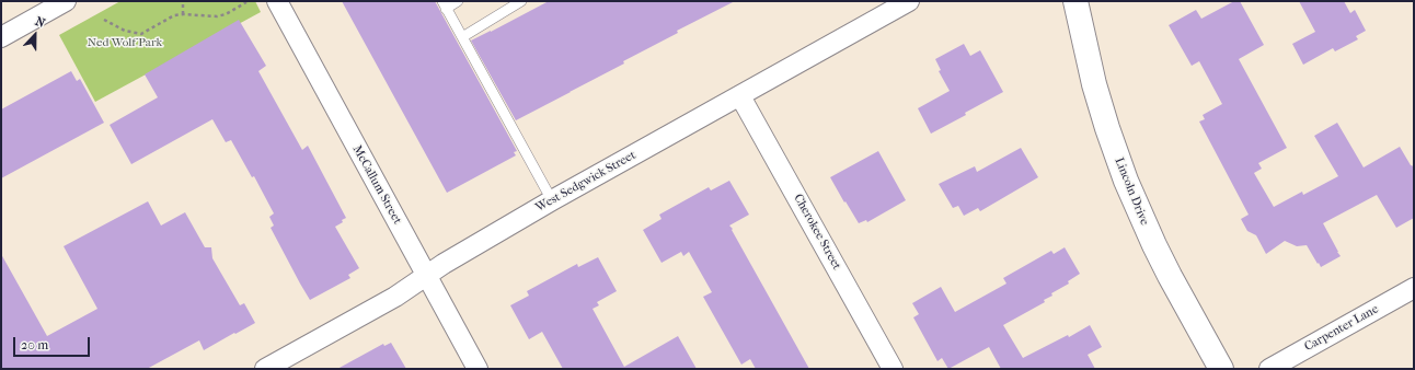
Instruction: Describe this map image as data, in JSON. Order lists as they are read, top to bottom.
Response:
{
  "streets": {
    "main road": ["Lincoln Drive"],
    "street": [
      "West Sedgwick Street",
      "McCallum Street",
      "Cherokee Street",
      "Carpenter Lane"
    ]
  },
  "crossings": [
    ["West Sedgwick Street", "McCallum Street"],
    ["West Sedgwick Street", "Cherokee Street"]
  ],
  "parks": ["Ned Wolf Park"],
  "scale_bar": "20 m",
  "north": "top"
}
